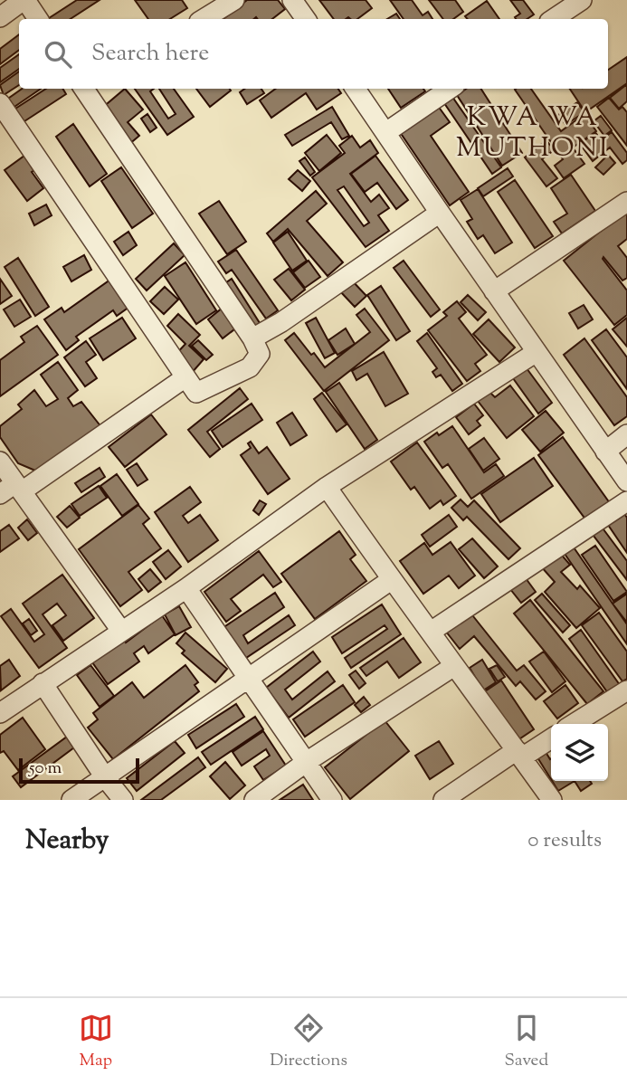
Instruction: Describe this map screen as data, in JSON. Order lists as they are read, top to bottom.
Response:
{
  "districts": ["KWA WA MUTHONI"],
  "scale_bar": "50 m",
  "page": {
    "search": "Search here",
    "scale": "50 m",
    "heading": ["Nearby", "0 results"],
    "nav": ["Map", "Directions", "Saved"]
  }
}
